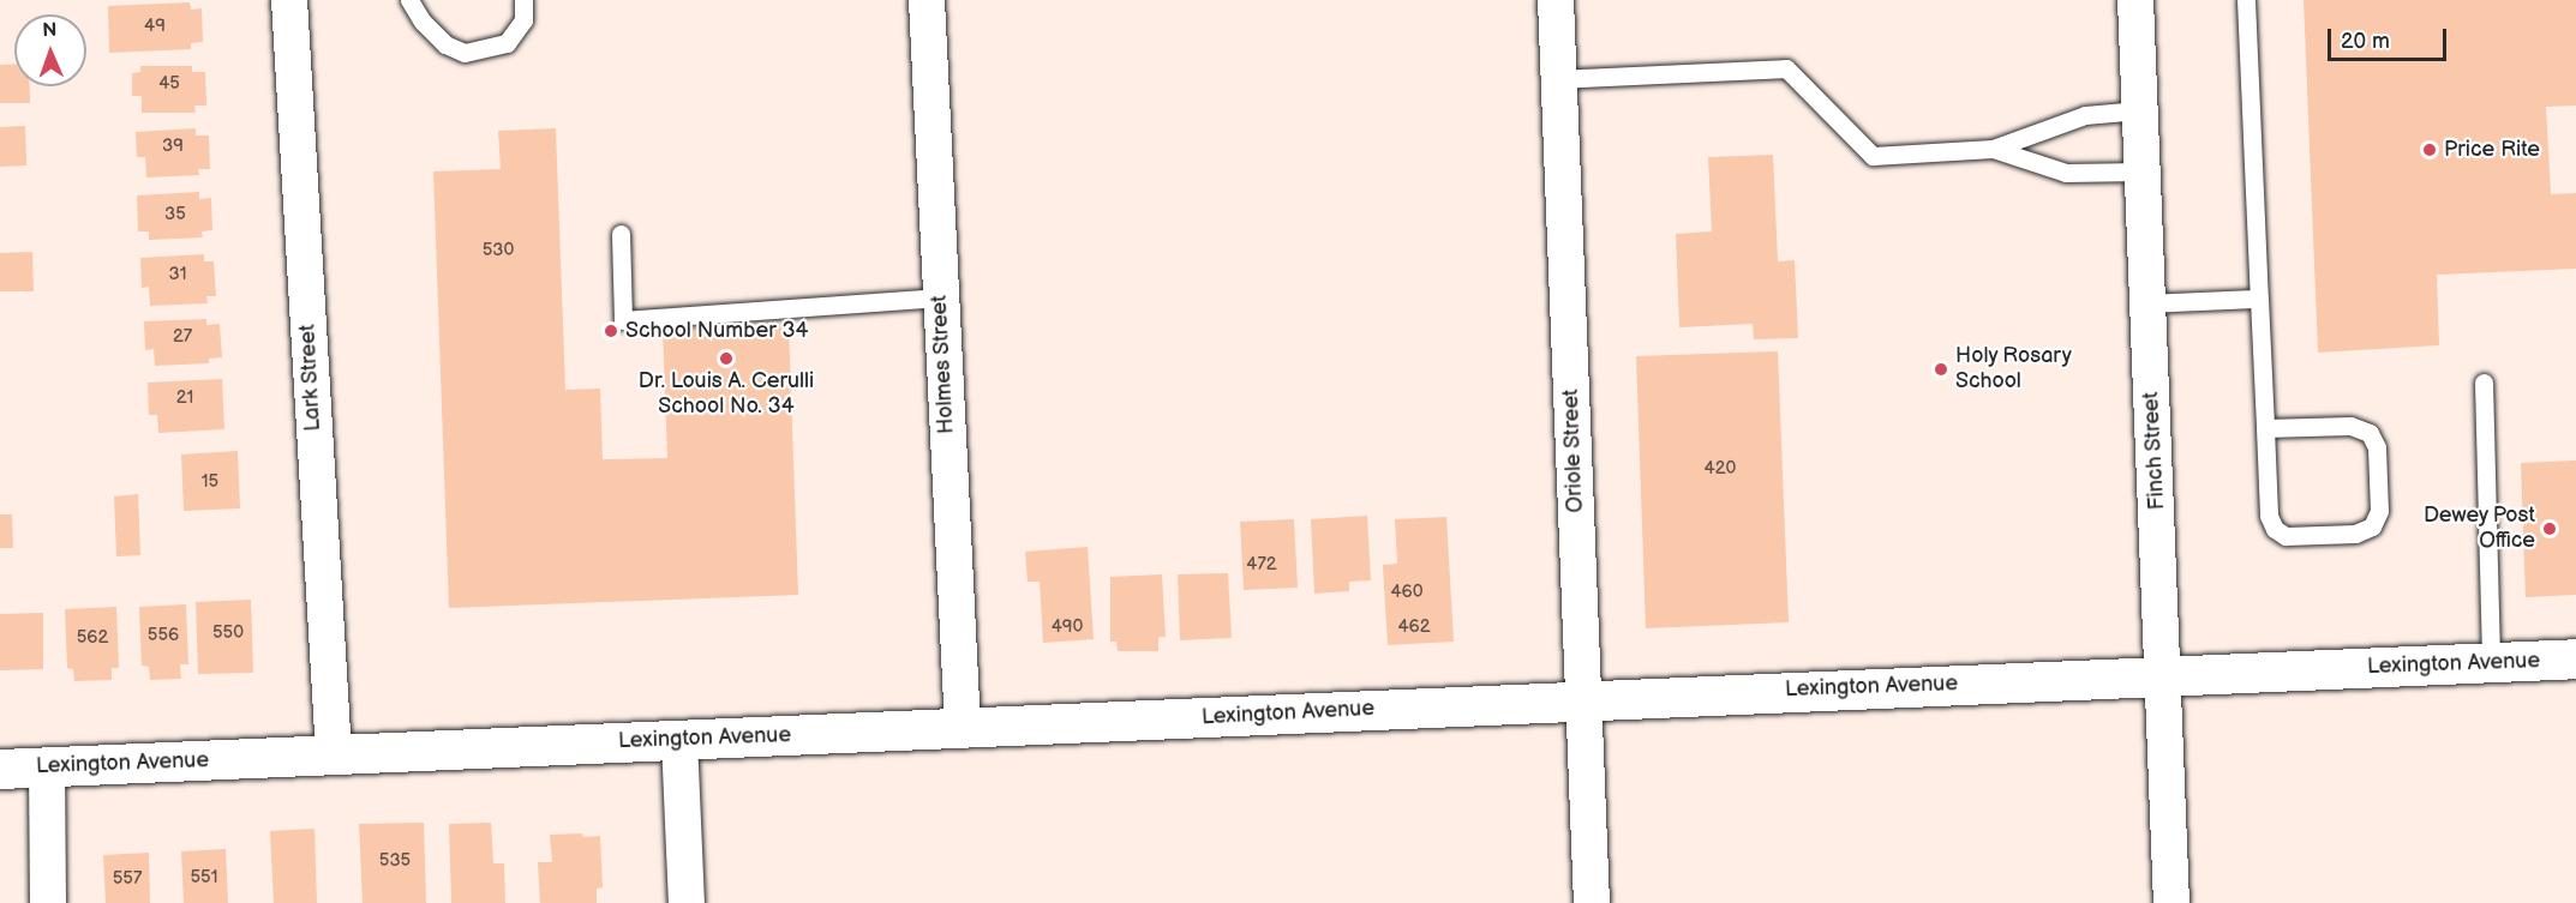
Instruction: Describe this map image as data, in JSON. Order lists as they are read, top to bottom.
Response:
{
  "streets": {
    "main road": ["Lexington Avenue"],
    "street": [
      "Holmes Street",
      "Lark Street",
      "Oriole Street",
      "Finch Street"
    ]
  },
  "crossings": [
    ["Holmes Street", "Lexington Avenue"],
    ["Lark Street", "Lexington Avenue"],
    ["Oriole Street", "Lexington Avenue"],
    ["Finch Street", "Lexington Avenue"]
  ],
  "places": [
    "Price Rite",
    "School Number 34",
    "Dr. Louis A. Cerulli School No. 34",
    "Holy Rosary School",
    "Dewey Post Office"
  ],
  "house_numbers": [
    "49",
    "45",
    "39",
    "35",
    "530",
    "31",
    "27",
    "21",
    "420",
    "15",
    "472",
    "460",
    "490",
    "462",
    "550",
    "556",
    "562",
    "535",
    "551",
    "557"
  ],
  "scale_bar": "20 m",
  "north": "top"
}
